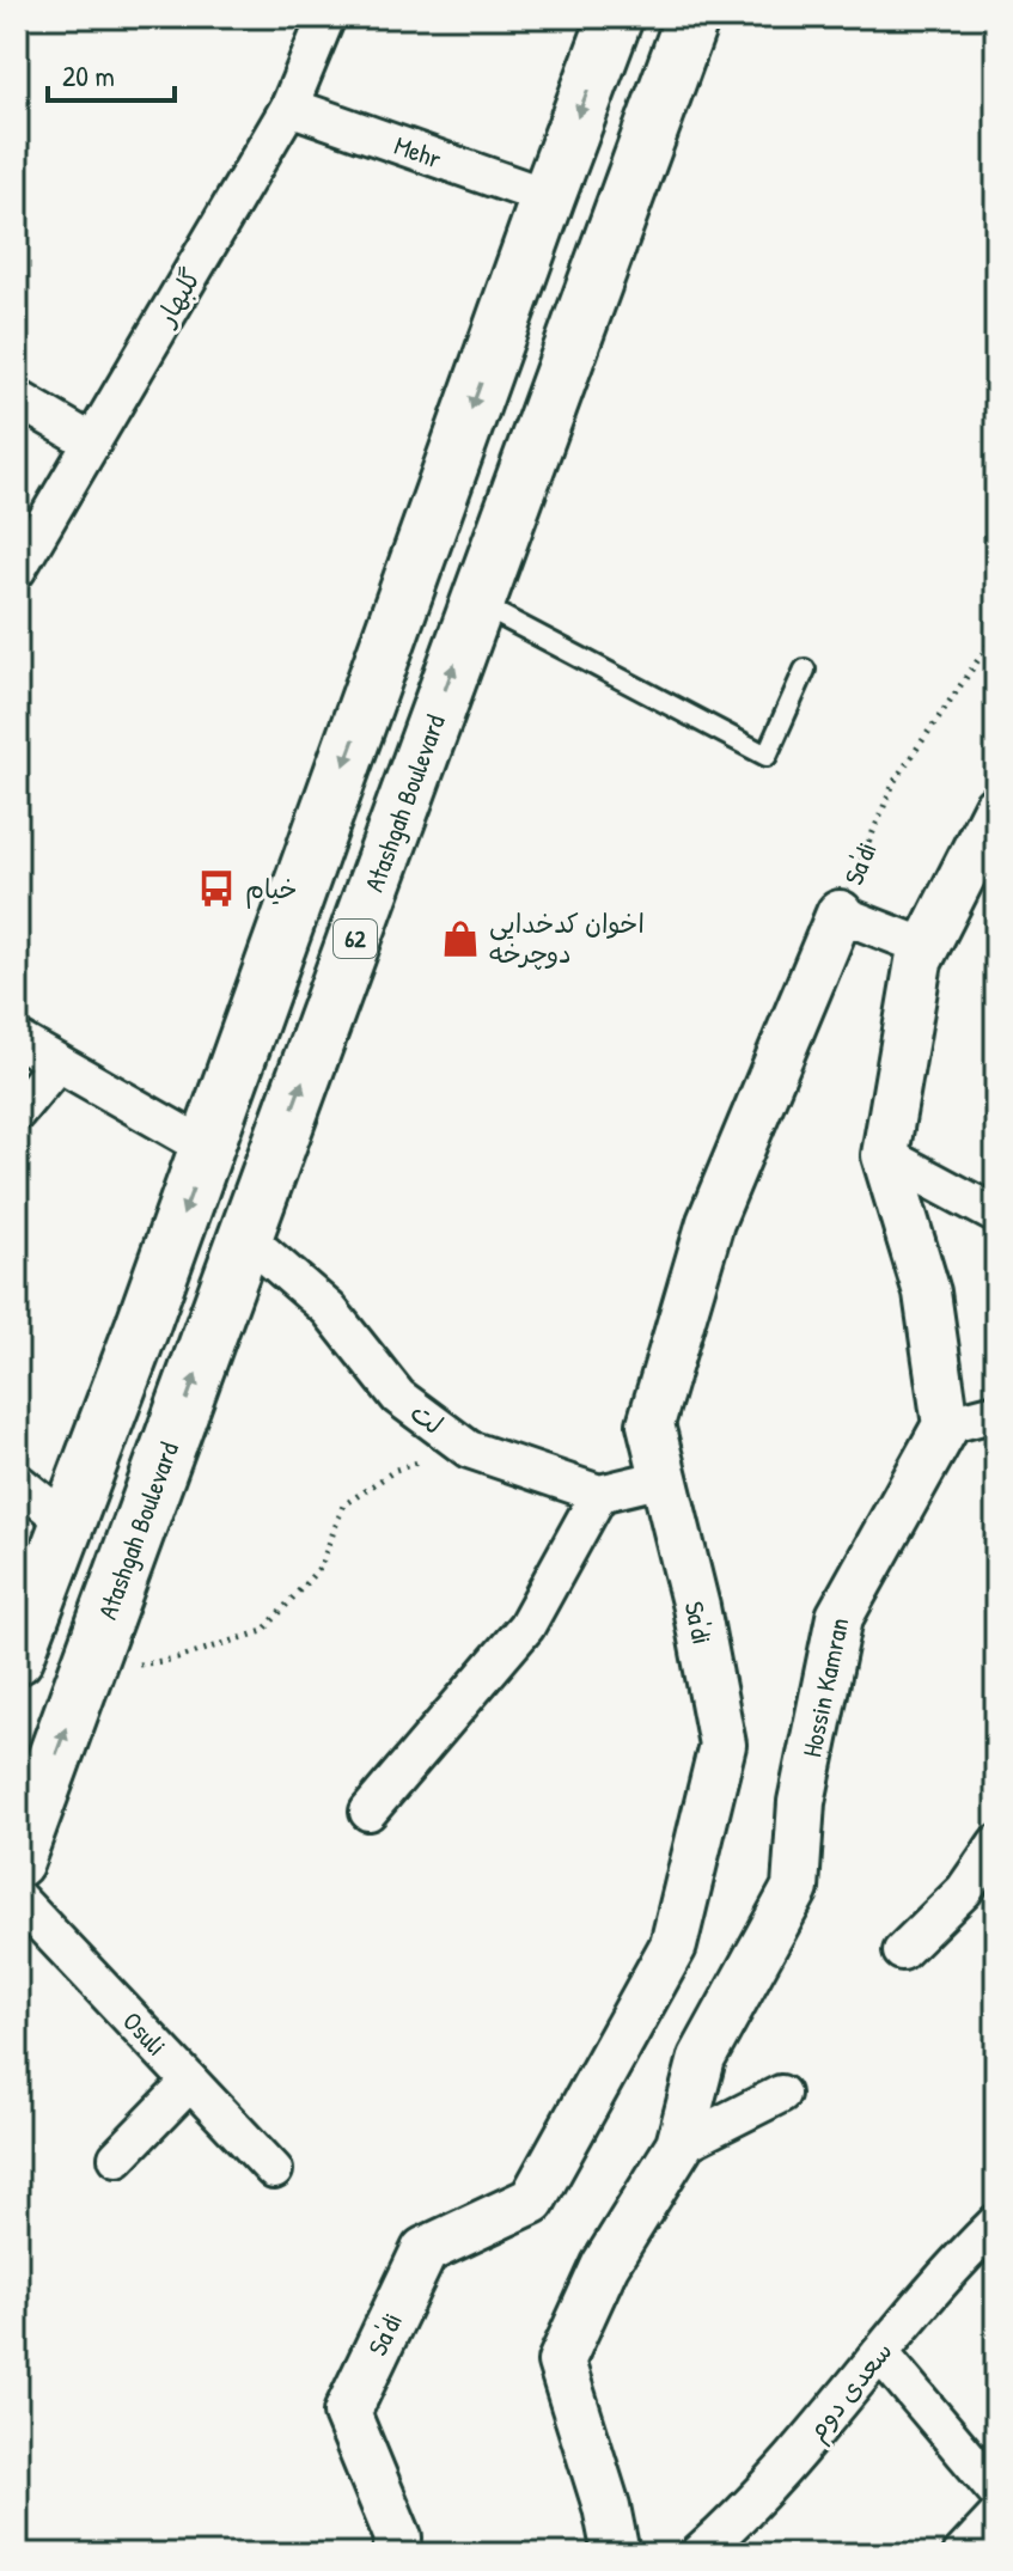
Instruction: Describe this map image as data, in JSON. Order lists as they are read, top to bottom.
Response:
{
  "streets": {
    "main road": ["Atashgah Boulevard", "62"],
    "street": [
      "Mehr",
      "گلبهار",
      "Sa'di",
      "لت",
      "Hossin Kamran",
      "Osuli",
      "سعدی دوم"
    ]
  },
  "crossings": [
    ["Mehr", "گلبهار"],
    ["Atashgah Boulevard", "لت"]
  ],
  "places": {
    "bus stop": ["خیام"],
    "shop": ["اخوان کدخدایی دوچرخه"]
  },
  "scale_bar": "20 m"
}
